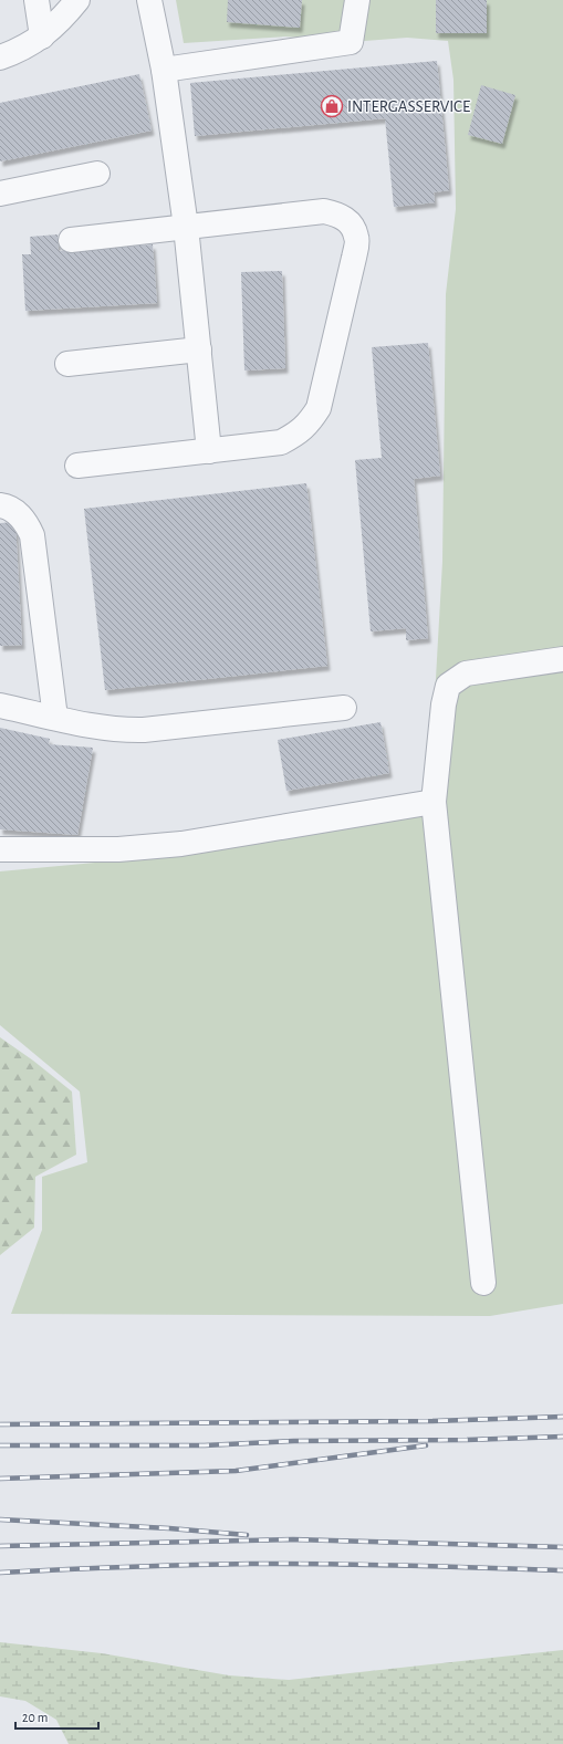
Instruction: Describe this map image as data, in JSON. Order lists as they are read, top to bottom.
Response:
{
  "places": {
    "shop": ["INTERGASSERVICE"]
  },
  "scale_bar": "20 m"
}
